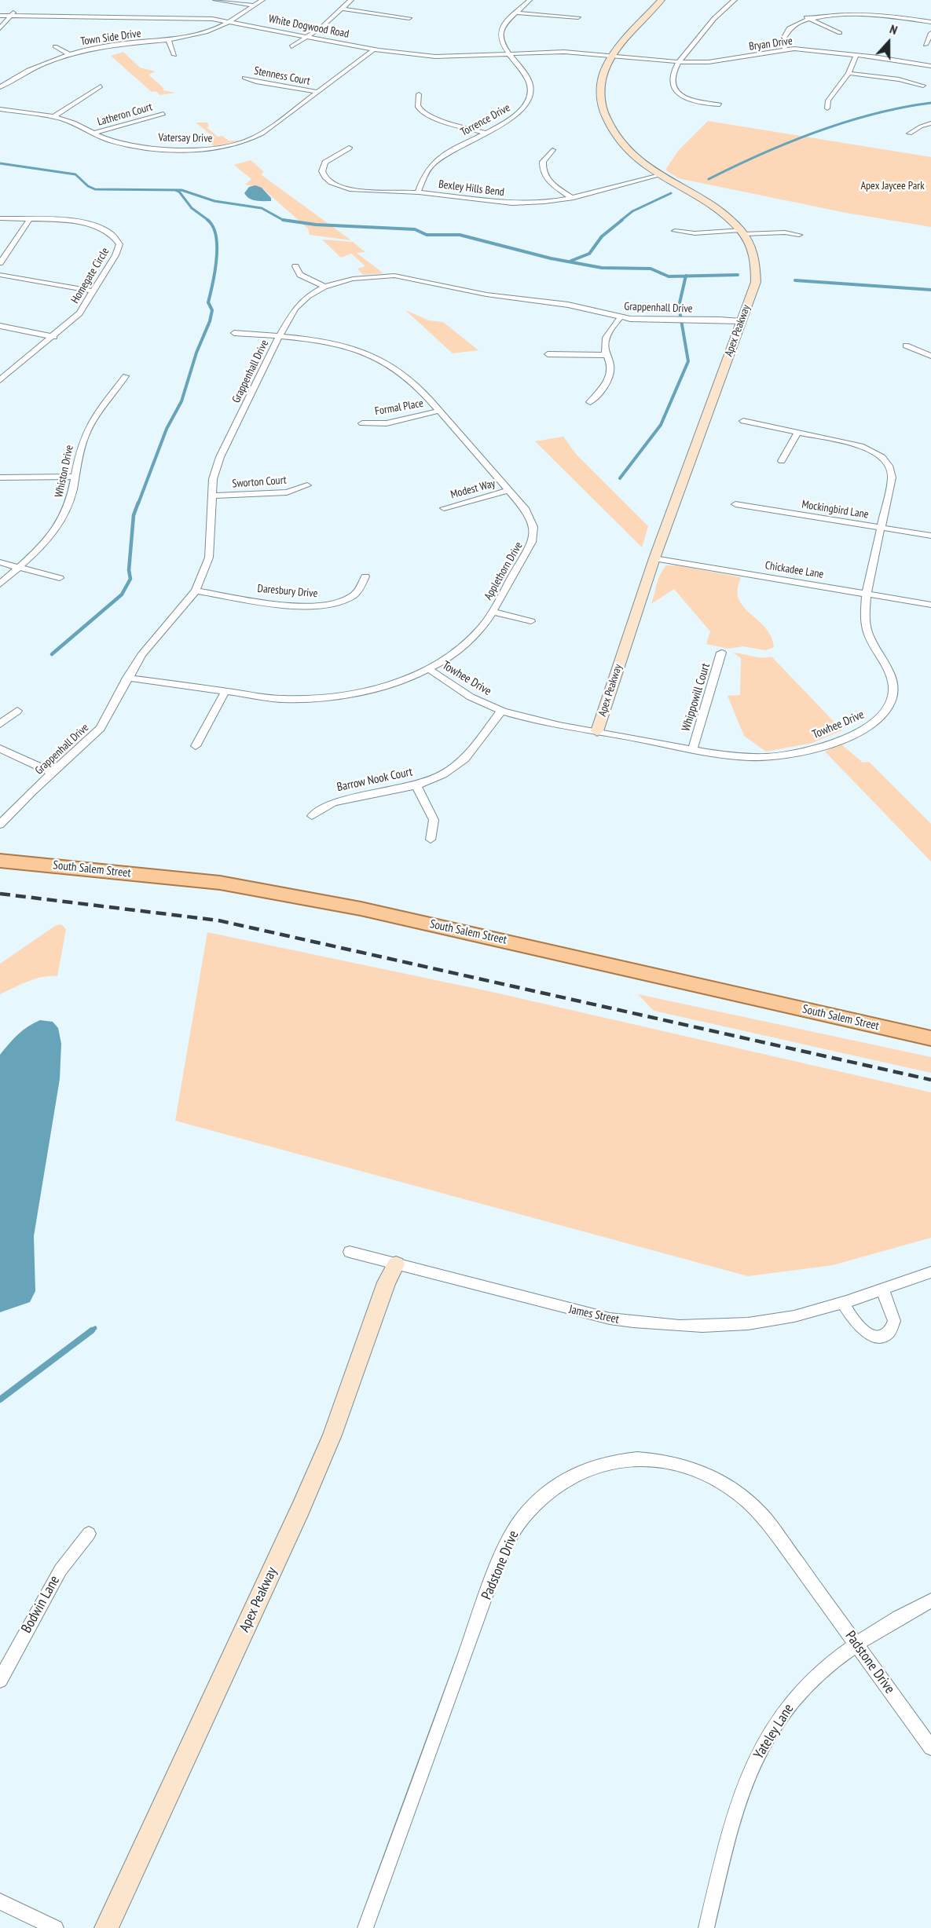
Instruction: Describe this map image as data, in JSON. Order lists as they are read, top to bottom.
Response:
{
  "streets": {
    "main road": ["Apex Peakway", "South Salem Street"],
    "street": [
      "White Dogwood Road",
      "Town Side Drive",
      "Bryan Drive",
      "Stenness Court",
      "Latheron Court",
      "Torrence Drive",
      "Vatersay Drive",
      "Bexley Hills Bend",
      "Homegate Circle",
      "Grappenhall Drive",
      "Formal Place",
      "Whiston Drive",
      "Sworton Court",
      "Modest Way",
      "Mockingbird Lane",
      "Chickadee Lane",
      "Applethorn Drive",
      "Daresbury Drive",
      "Towhee Drive",
      "Whippowill Court",
      "Barrow Nook Court",
      "James Street",
      "Padstone Drive",
      "Bodwin Lane",
      "Yateley Lane"
    ]
  },
  "crossings": [
    ["White Dogwood Road", "Town Side Drive"],
    ["White Dogwood Road", "Bryan Drive"],
    ["White Dogwood Road", "Torrence Drive"],
    ["White Dogwood Road", "Vatersay Drive"],
    ["White Dogwood Road", "Apex Peakway"],
    ["Bryan Drive", "Apex Peakway"],
    ["Stenness Court", "Vatersay Drive"],
    ["Latheron Court", "Vatersay Drive"],
    ["Torrence Drive", "Bexley Hills Bend"],
    ["Bexley Hills Bend", "Apex Peakway"],
    ["Grappenhall Drive", "Apex Peakway"],
    ["Grappenhall Drive", "Sworton Court"],
    ["Grappenhall Drive", "Applethorn Drive"],
    ["Grappenhall Drive", "Daresbury Drive"],
    ["Apex Peakway", "Chickadee Lane"],
    ["Apex Peakway", "Towhee Drive"],
    ["Apex Peakway", "James Street"],
    ["Formal Place", "Applethorn Drive"],
    ["Modest Way", "Applethorn Drive"],
    ["Mockingbird Lane", "Towhee Drive"],
    ["Chickadee Lane", "Towhee Drive"],
    ["Applethorn Drive", "Towhee Drive"],
    ["Towhee Drive", "Whippowill Court"],
    ["Towhee Drive", "Barrow Nook Court"],
    ["Padstone Drive", "Yateley Lane"]
  ],
  "parks": ["Apex Jaycee Park"],
  "north": "top"
}
